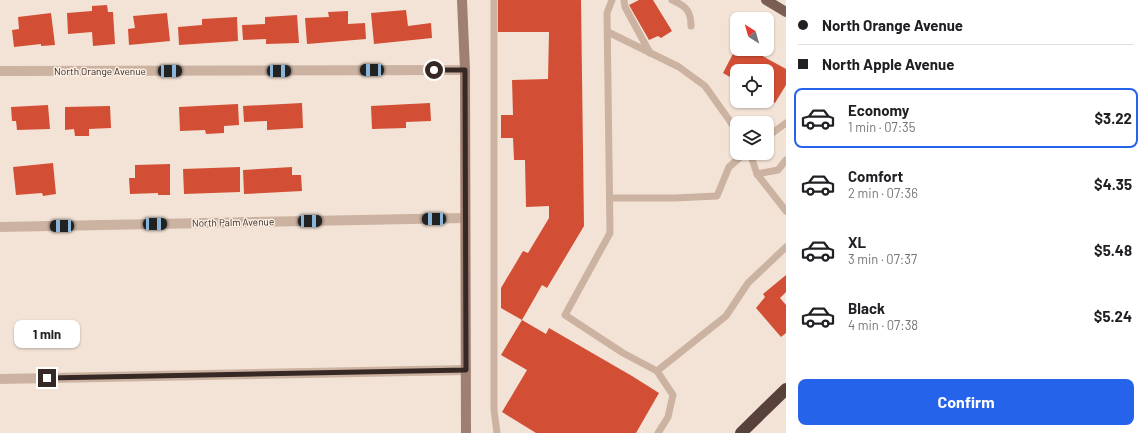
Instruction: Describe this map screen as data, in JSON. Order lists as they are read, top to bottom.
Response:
{
  "streets": {
    "street": ["North Orange Avenue", "North Palm Avenue"]
  },
  "north": "top left",
  "page": {
    "banner": ["North Orange Avenue", "North Apple Avenue"],
    "list": [
      {
        "name": "Economy",
        "note": "1 min · 07:35",
        "value": "$3.22"
      },
      {
        "name": "Comfort",
        "note": "2 min · 07:36",
        "value": "$4.35"
      },
      {
        "name": "XL",
        "note": "3 min · 07:37",
        "value": "$5.48"
      },
      {
        "name": "Black",
        "note": "4 min · 07:38",
        "value": "$5.24"
      }
    ],
    "bubble": "1 min",
    "buttons": "Confirm"
  }
}
